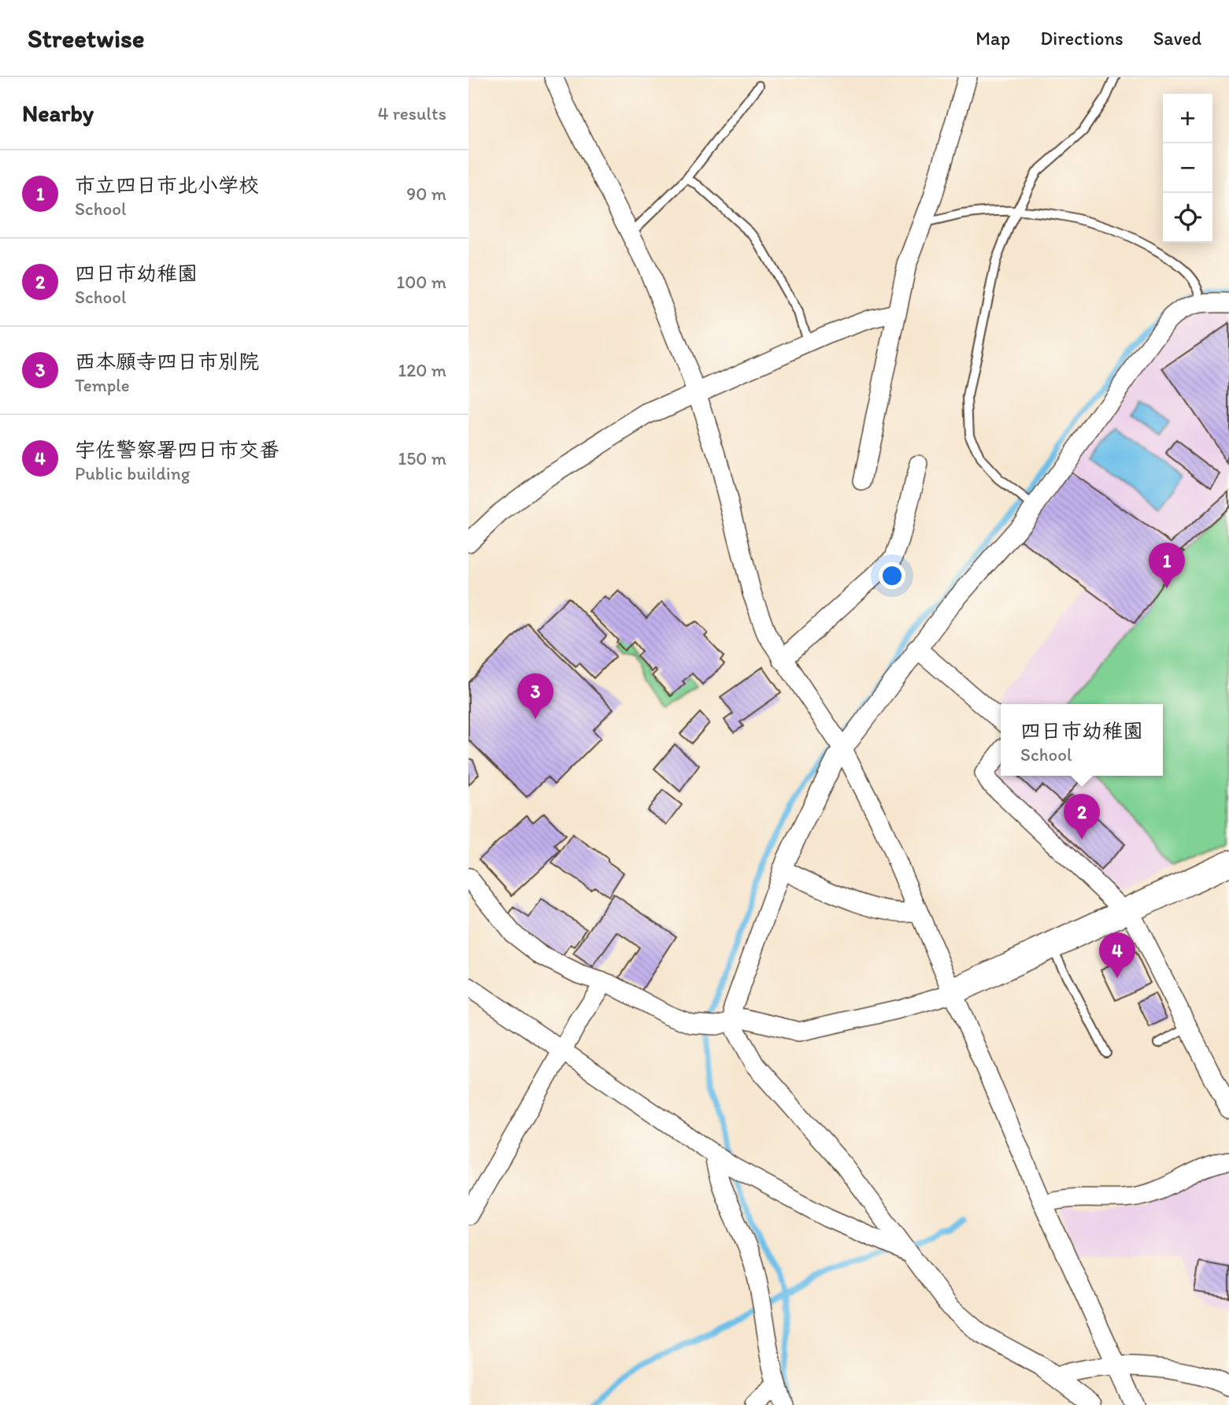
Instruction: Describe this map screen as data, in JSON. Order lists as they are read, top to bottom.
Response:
{
  "page": {
    "header": "Streetwise",
    "nav": ["Map", "Directions", "Saved"],
    "heading": ["Nearby", "4 results"],
    "map_buttons": ["+", "−"],
    "list": [
      {
        "mark": "1",
        "name": "市立四日市北小学校",
        "note": "School",
        "value": "90 m"
      },
      {
        "mark": "2",
        "name": "四日市幼稚園",
        "note": "School",
        "value": "100 m"
      },
      {
        "mark": "3",
        "name": "西本願寺四日市別院",
        "note": "Temple",
        "value": "120 m"
      },
      {
        "mark": "4",
        "name": "宇佐警察署四日市交番",
        "note": "Public building",
        "value": "150 m"
      }
    ],
    "pins": [
      "1",
      "3",
      "2",
      "4"
    ],
    "popup": ["四日市幼稚園", "School"]
  }
}
